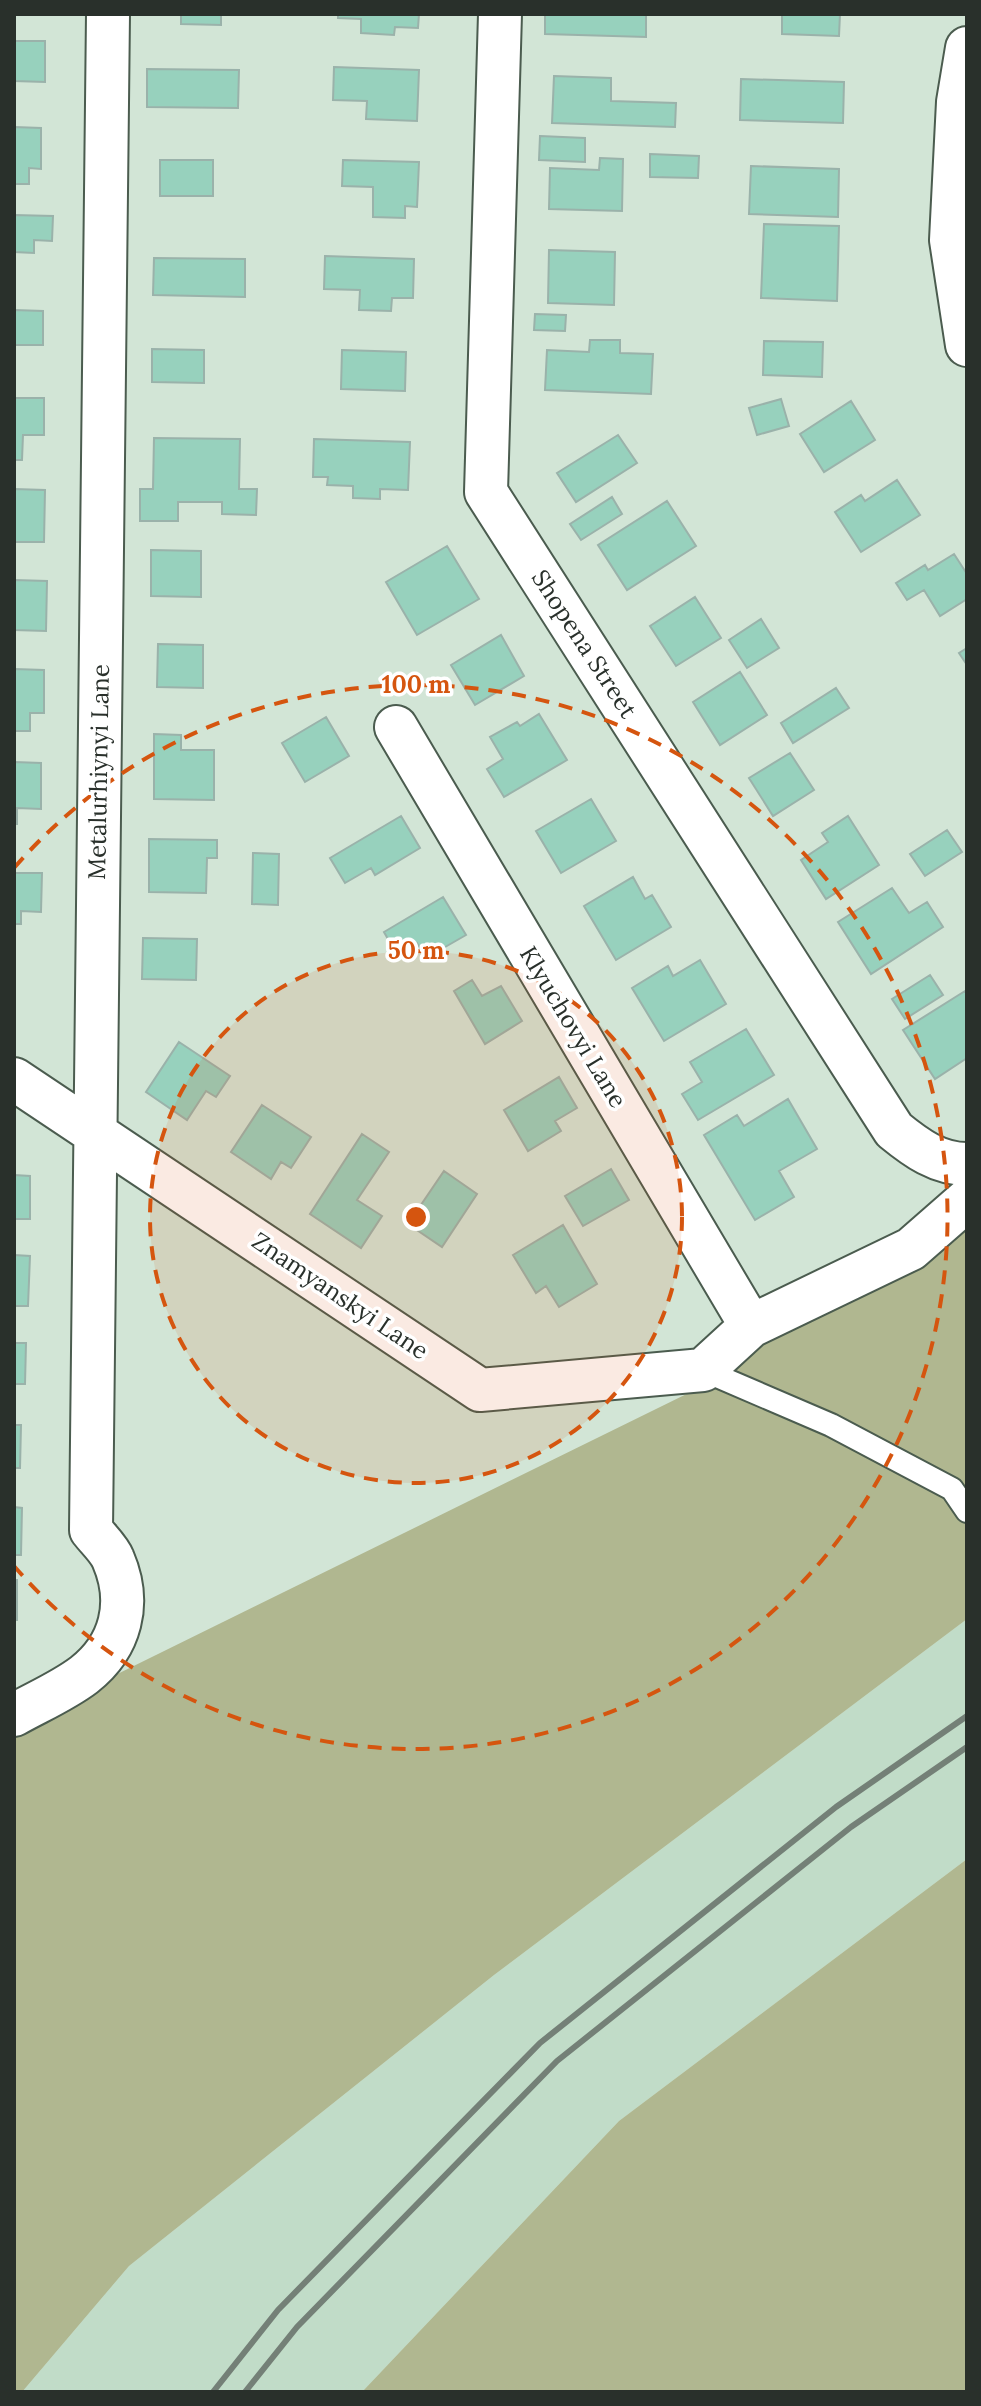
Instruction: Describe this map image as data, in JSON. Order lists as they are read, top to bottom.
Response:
{
  "streets": {
    "street": [
      "Shopena Street",
      "Metalurhiynyi Lane",
      "Klyuchovyi Lane",
      "Znamyanskyi Lane"
    ]
  },
  "crossings": [
    ["Metalurhiynyi Lane", "Znamyanskyi Lane"]
  ],
  "rings": ["100 m", "50 m"]
}
